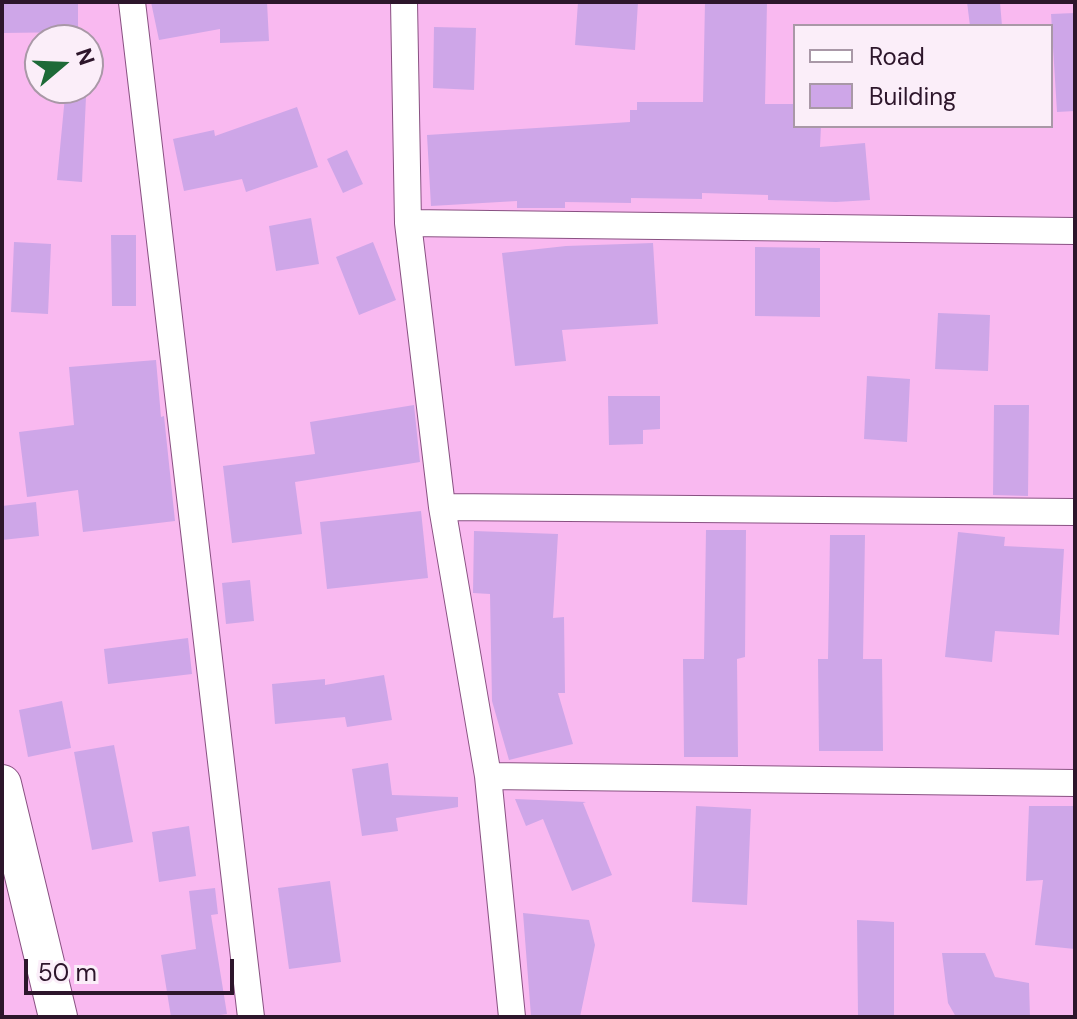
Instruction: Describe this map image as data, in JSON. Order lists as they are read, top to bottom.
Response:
{
  "legend": ["Road", "Building"],
  "scale_bar": "50 m",
  "north": "right"
}
